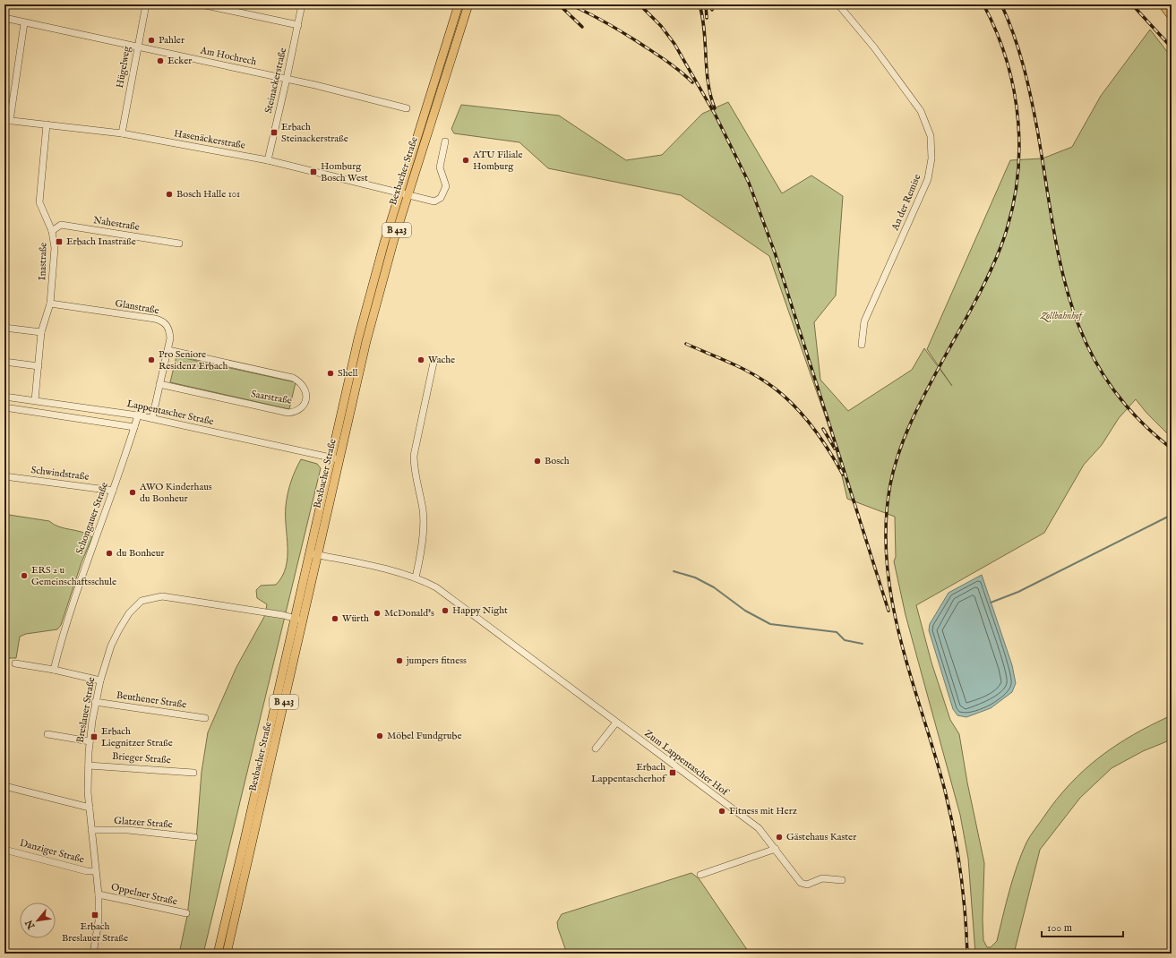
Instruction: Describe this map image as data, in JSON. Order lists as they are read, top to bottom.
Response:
{
  "streets": {
    "main road": ["Bexbacher Straße", "B 423"],
    "street": [
      "Am Hochrech",
      "Hügelweg",
      "Steinackerstraße",
      "Hasenäckerstraße",
      "An der Remise",
      "Nahestraße",
      "Inastraße",
      "Glanstraße",
      "Saarstraße",
      "Lappentascher Straße",
      "Schwindstraße",
      "Schongauer Straße",
      "Beuthener Straße",
      "Breslauer Straße",
      "Brieger Straße",
      "Zum Lappentascher Hof",
      "Glatzer Straße",
      "Danziger Straße",
      "Oppelner Straße"
    ]
  },
  "crossings": [
    ["Am Hochrech", "Hügelweg"],
    ["Am Hochrech", "Steinackerstraße"],
    ["Hügelweg", "Hasenäckerstraße"],
    ["Steinackerstraße", "Hasenäckerstraße"],
    ["Hasenäckerstraße", "Bexbacher Straße"],
    ["Hasenäckerstraße", "Inastraße"],
    ["Bexbacher Straße", "Lappentascher Straße"],
    ["Bexbacher Straße", "Breslauer Straße"],
    ["Bexbacher Straße", "Zum Lappentascher Hof"],
    ["Nahestraße", "Inastraße"],
    ["Inastraße", "Glanstraße"],
    ["Inastraße", "Lappentascher Straße"],
    ["Glanstraße", "Saarstraße"],
    ["Glanstraße", "Lappentascher Straße"],
    ["Lappentascher Straße", "Schongauer Straße"],
    ["Schwindstraße", "Schongauer Straße"],
    ["Beuthener Straße", "Breslauer Straße"],
    ["Breslauer Straße", "Brieger Straße"],
    ["Breslauer Straße", "Glatzer Straße"],
    ["Breslauer Straße", "Danziger Straße"],
    ["Breslauer Straße", "Oppelner Straße"]
  ],
  "parks": ["Zollbahnhof"],
  "places": {
    "other": [
      "Pahler",
      "Ecker",
      "ATU Filiale Homburg",
      "Bosch Halle 101",
      "Pro Seniore Residenz Erbach",
      "Wache",
      "Shell",
      "Bosch",
      "AWO Kinderhaus du Bonheur",
      "du Bonheur",
      "ERS 2 u Gemeinschaftsschule",
      "Happy Night",
      "McDonald's",
      "Würth",
      "jumpers fitness",
      "Möbel Fundgrube",
      "Fitness mit Herz",
      "Gästehaus Kaster"
    ],
    "transit": [
      "Erbach Steinackerstraße",
      "Homburg Bosch West",
      "Erbach Inastraße",
      "Erbach Liegnitzer Straße",
      "Erbach Lappentascherhof",
      "Erbach Breslauer Straße"
    ]
  },
  "scale_bar": "100 m",
  "north": "bottom left"
}
